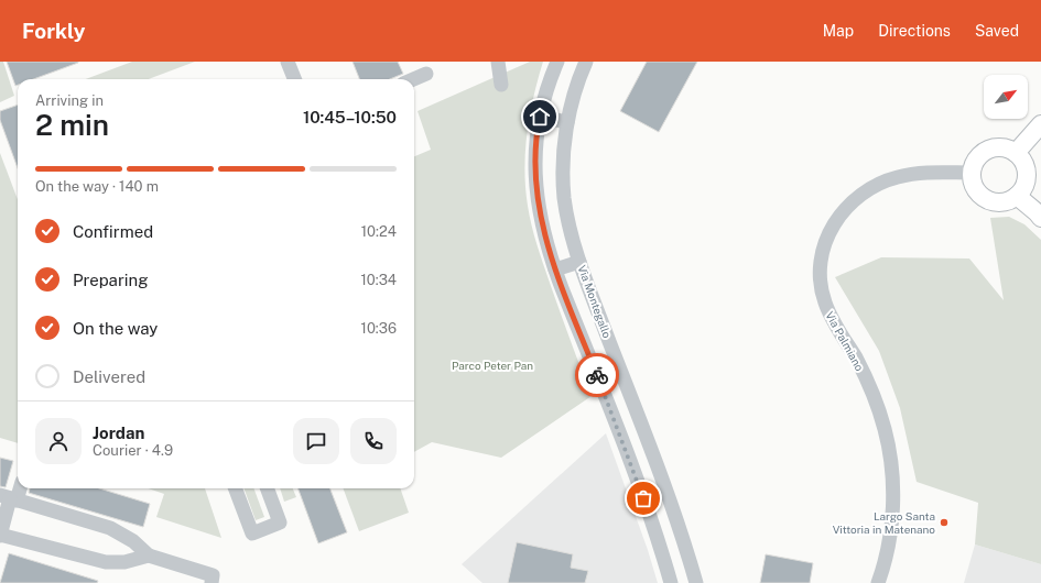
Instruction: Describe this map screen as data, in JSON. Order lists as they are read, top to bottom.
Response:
{
  "streets": {
    "street": ["Via Montegallo", "Via Palmiano"]
  },
  "parks": ["Parco Peter Pan"],
  "places": ["Largo Santa Vittoria in Matenano"],
  "north": "top right",
  "page": {
    "header": "Forkly",
    "nav": ["Map", "Directions", "Saved"],
    "heading": ["2 min", "Arriving in", "10:45–10:50"],
    "panel": ["Jordan", "Courier · 4.9"],
    "bar": "On the way · 140 m",
    "list": [
      ["Confirmed", "10:24"],
      ["Preparing", "10:34"],
      ["On the way", "10:36"],
      "Delivered"
    ]
  }
}
